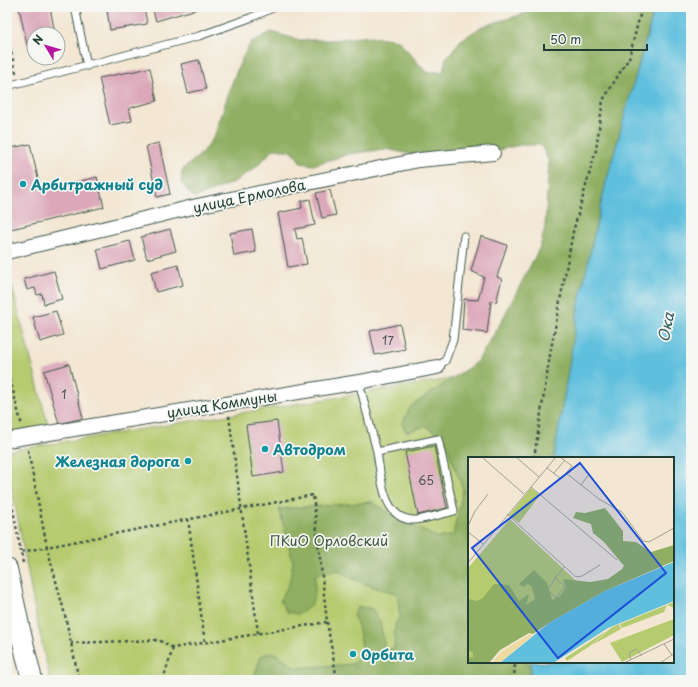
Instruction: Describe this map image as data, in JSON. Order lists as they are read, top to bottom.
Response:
{
  "streets": {
    "street": ["улица Ермолова", "улица Коммуны"]
  },
  "water": ["Ока"],
  "parks": ["ПКиО Орловский"],
  "places": [
    "Арбитражный суд",
    "Автодром",
    "Железная дорога",
    "Орбита"
  ],
  "house_numbers": ["17", "1", "65"],
  "scale_bar": "50 m",
  "north": "top left"
}
